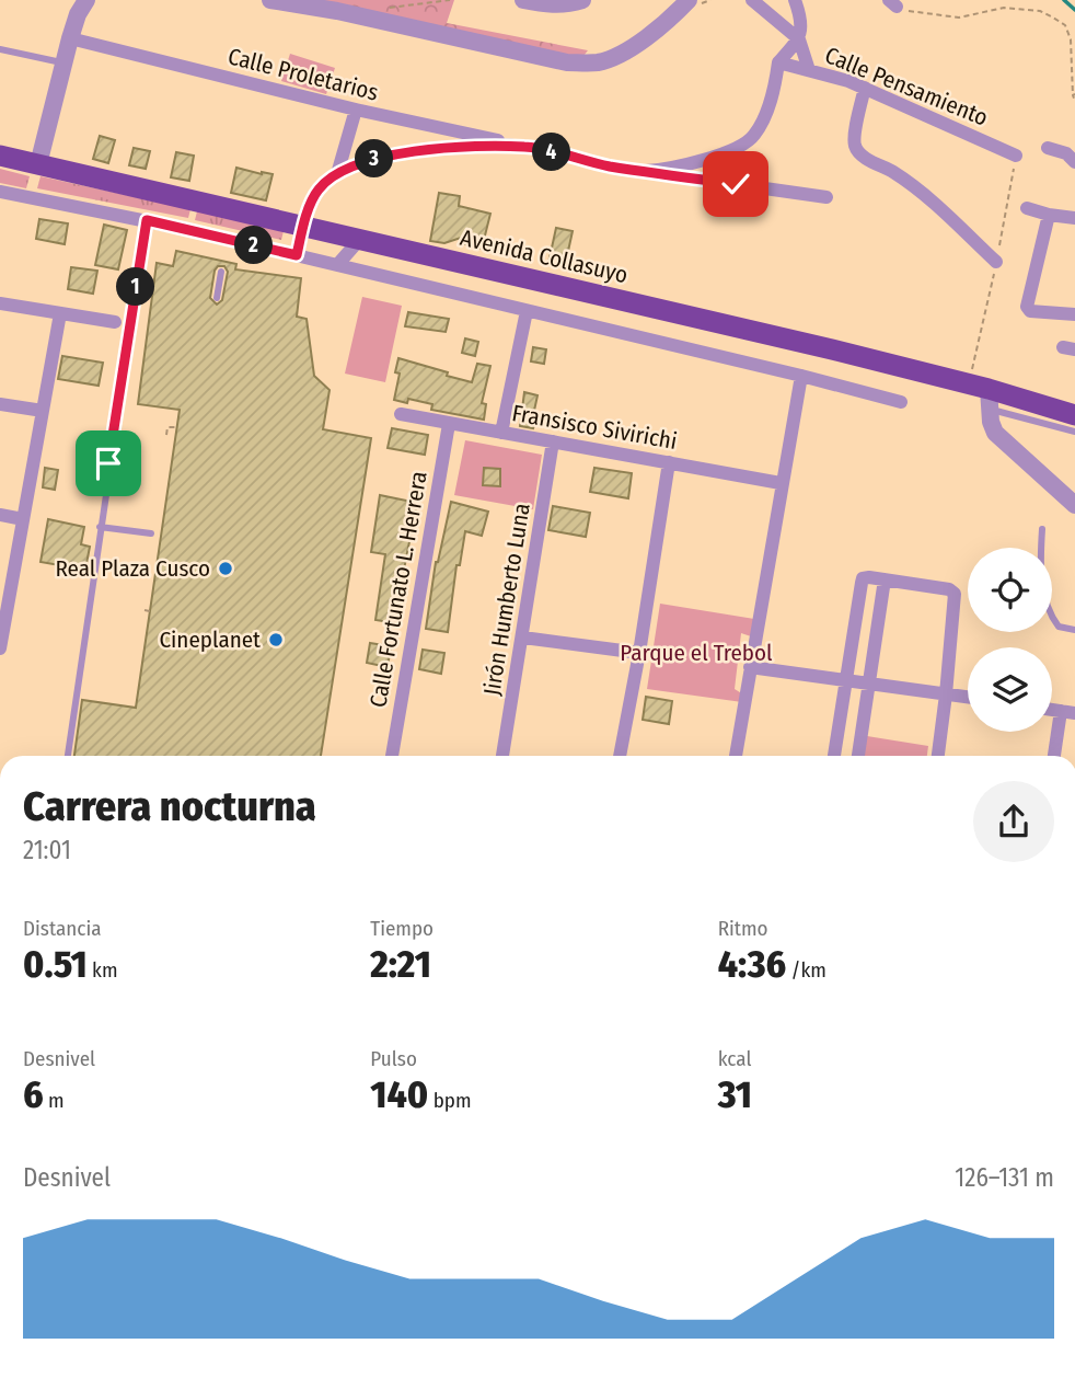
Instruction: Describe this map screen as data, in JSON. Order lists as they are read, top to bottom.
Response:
{
  "streets": {
    "main road": ["Avenida Collasuyo"],
    "street": [
      "Calle Proletarios",
      "Calle Pensamiento",
      "Fransisco Sivirichi",
      "Calle Fortunato L. Herrera",
      "Jirón Humberto Luna"
    ]
  },
  "crossings": [
    ["Fransisco Sivirichi", "Calle Fortunato L. Herrera"],
    ["Fransisco Sivirichi", "Jirón Humberto Luna"]
  ],
  "parks": ["Parque el Trebol"],
  "places": ["Real Plaza Cusco", "Cineplanet"],
  "page": {
    "pins": [
      "4",
      "3",
      "2",
      "1"
    ],
    "heading": ["Carrera nocturna", "21:01"],
    "stats": [
      ["Distancia", "0.51 km"],
      ["Tiempo", "2:21"],
      ["Ritmo", "4:36 /km"],
      ["Desnivel", "6 m"],
      ["Pulso", "140 bpm"],
      ["kcal", "31"]
    ],
    "chart": ["Desnivel", "126–131 m"]
  }
}
